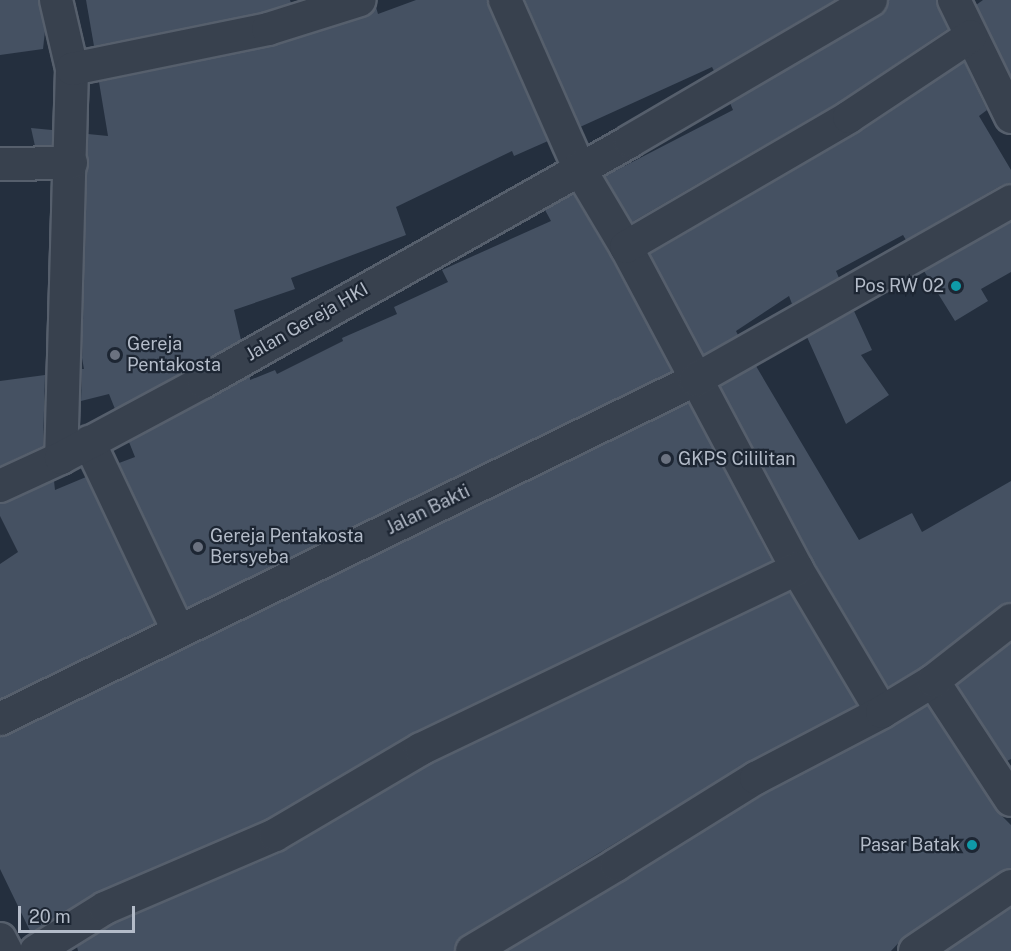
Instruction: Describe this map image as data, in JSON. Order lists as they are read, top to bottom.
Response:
{
  "streets": {
    "street": ["Jalan Gereja HKI", "Jalan Bakti"]
  },
  "places": [
    "Pos RW 02",
    "Gereja Pentakosta",
    "GKPS Cililitan",
    "Gereja Pentakosta Bersyeba",
    "Pasar Batak"
  ],
  "scale_bar": "20 m"
}
